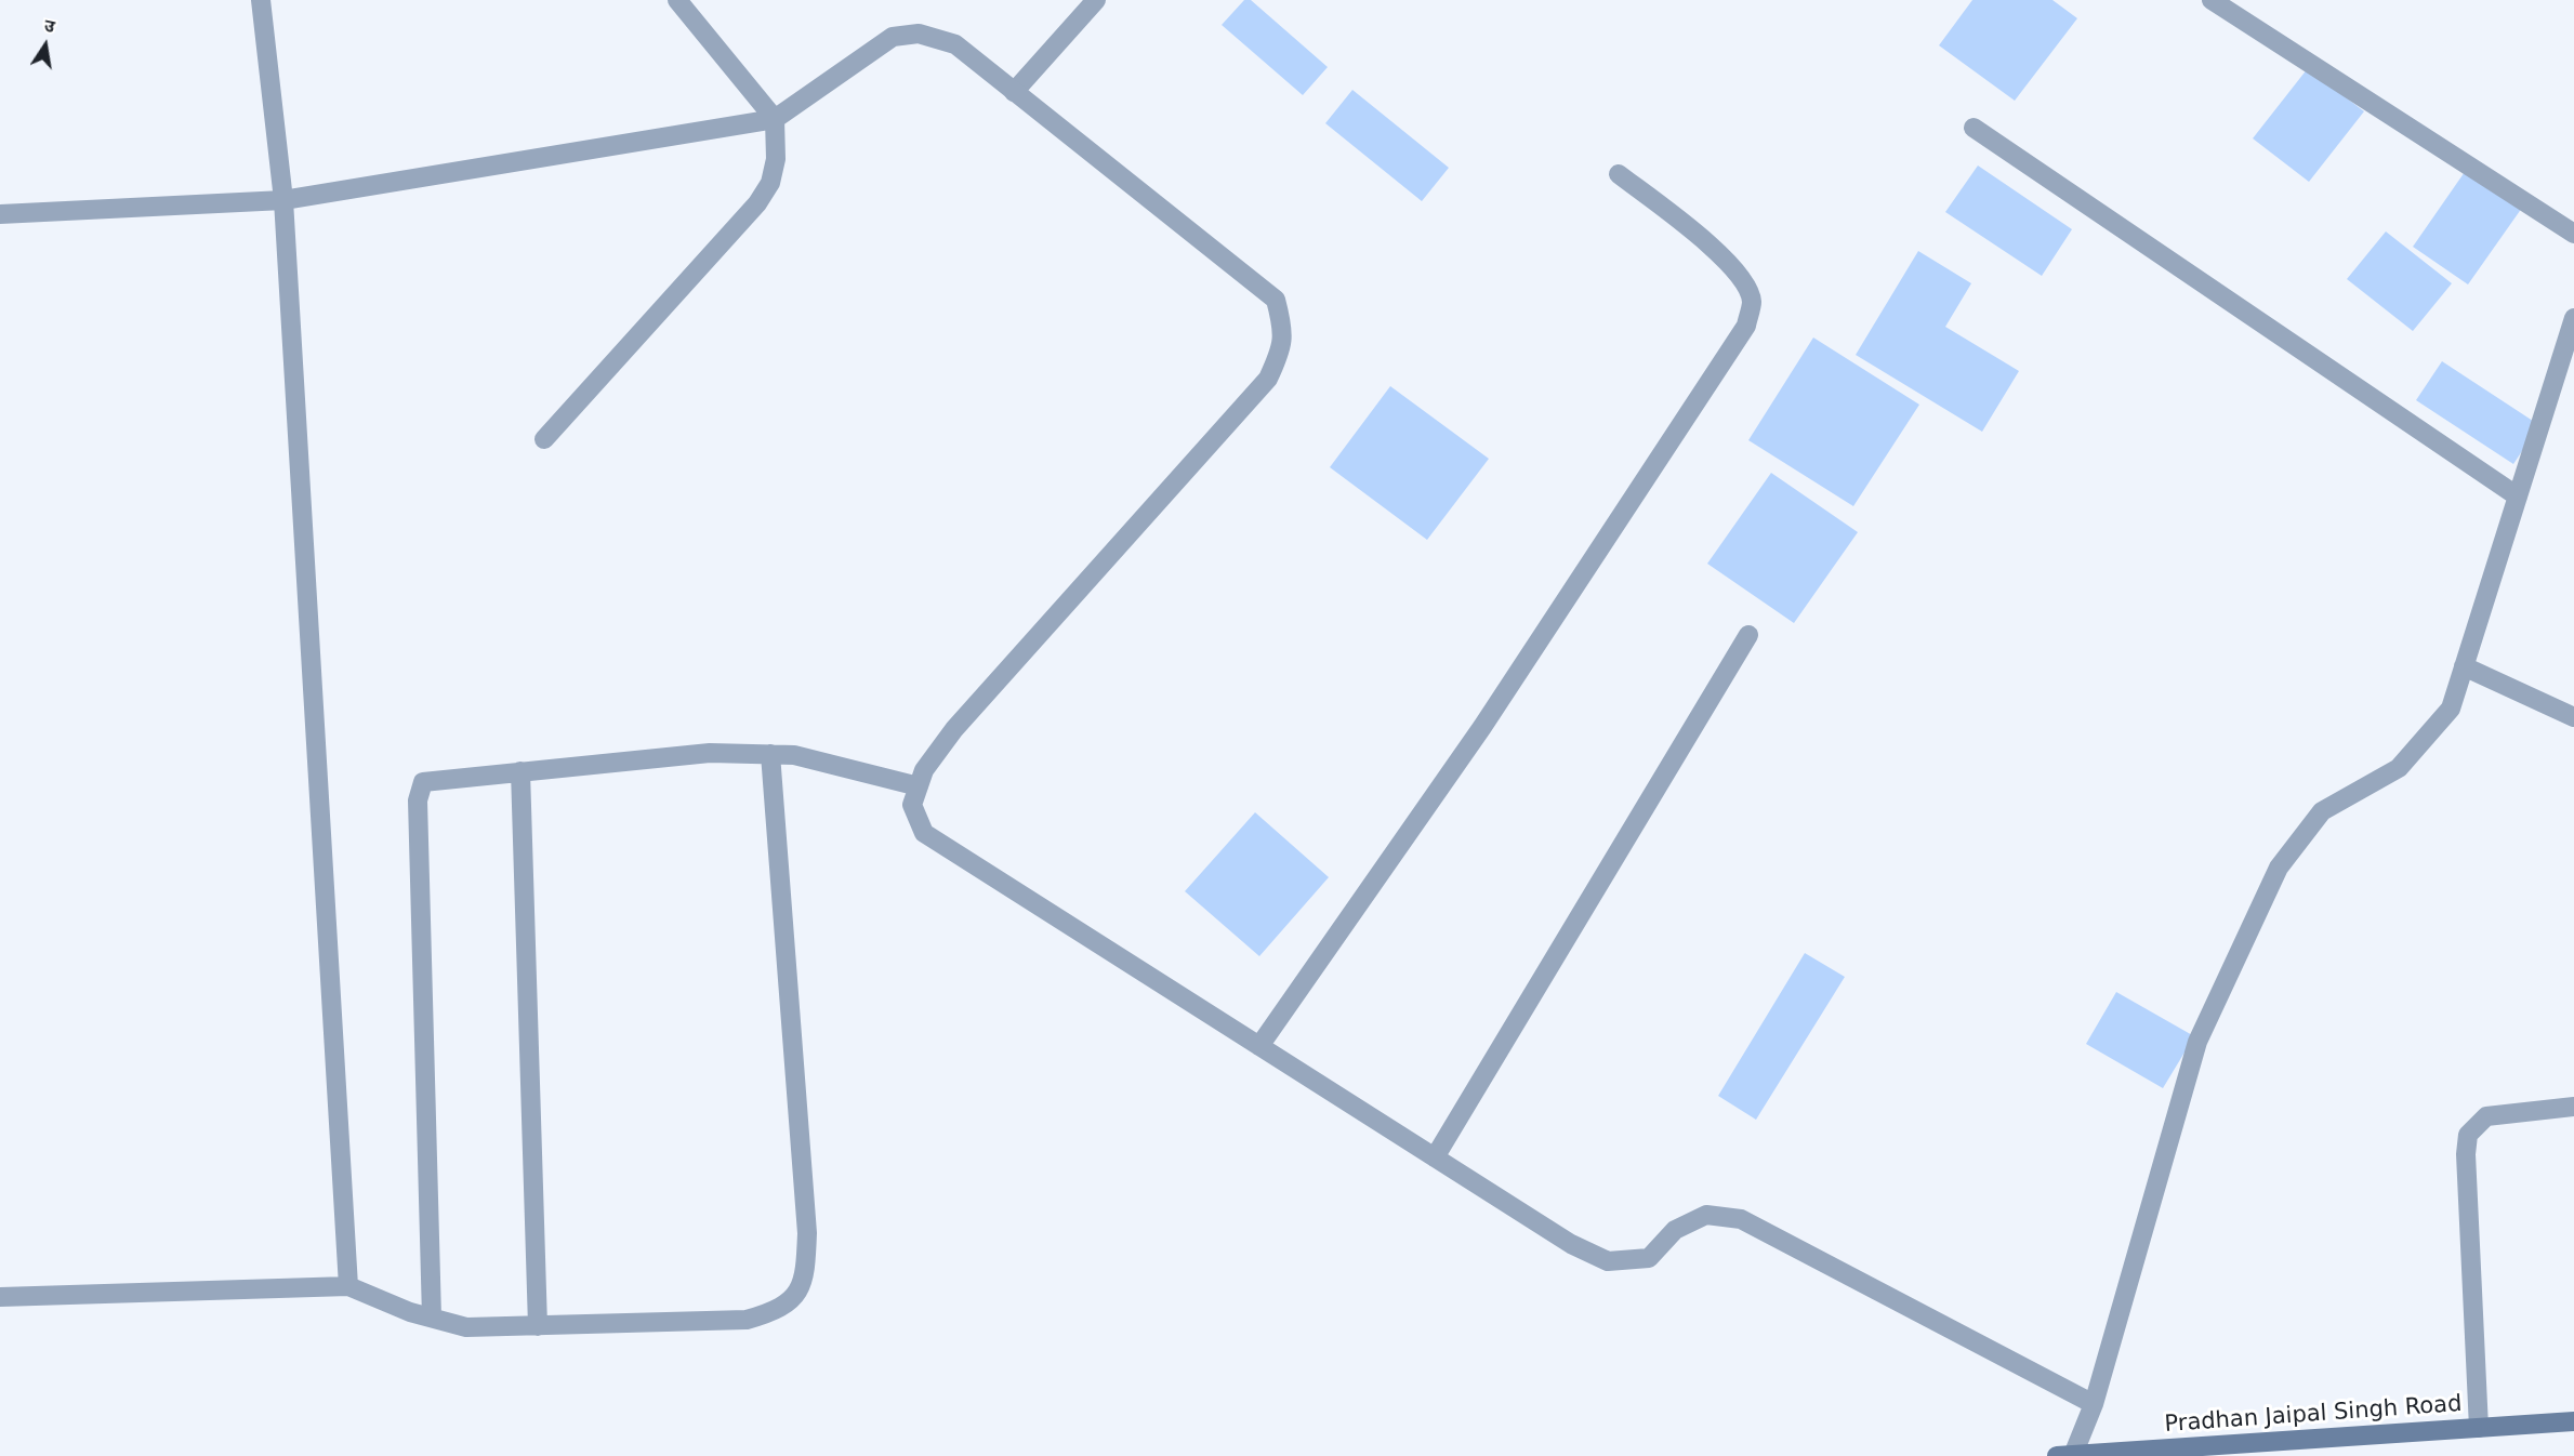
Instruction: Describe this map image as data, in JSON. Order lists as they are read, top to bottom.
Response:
{
  "streets": {
    "street": ["Pradhan Jaipal Singh Road"]
  },
  "north": "top"
}
